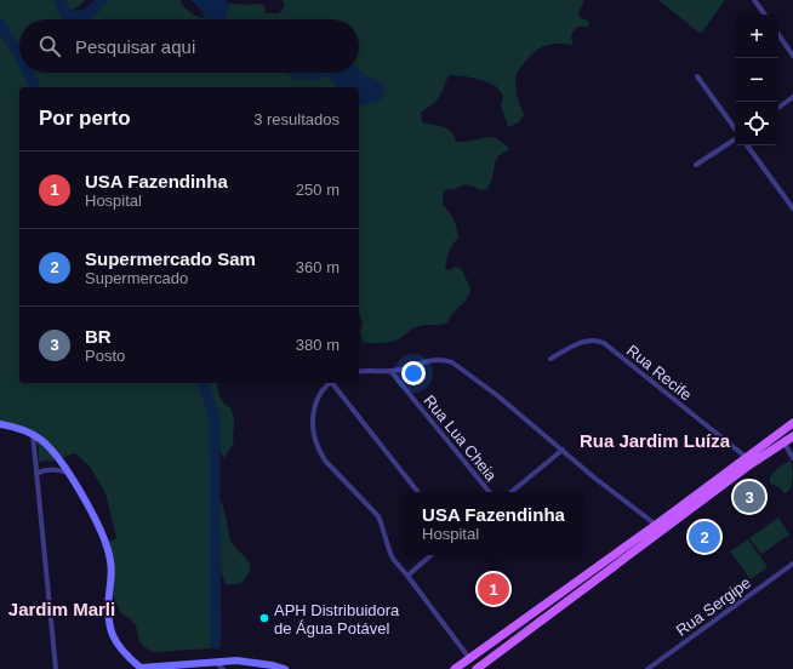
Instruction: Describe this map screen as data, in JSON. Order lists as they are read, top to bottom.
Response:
{
  "streets": {
    "street": ["Rua Recife", "Rua Lua Cheia", "Rua Sergipe"]
  },
  "districts": ["Rua Jardim Luíza", "Jardim Marli"],
  "places": ["APH Distribuidora de Água Potável"],
  "page": {
    "map_buttons": ["+", "−"],
    "search": "Pesquisar aqui",
    "heading": ["Por perto", "3 resultados"],
    "list": [
      {
        "mark": "1",
        "name": "USA Fazendinha",
        "note": "Hospital",
        "value": "250 m"
      },
      {
        "mark": "2",
        "name": "Supermercado Sam",
        "note": "Supermercado",
        "value": "360 m"
      },
      {
        "mark": "3",
        "name": "BR",
        "note": "Posto",
        "value": "380 m"
      }
    ],
    "pins": ["3", "2", "1"],
    "popup": ["USA Fazendinha", "Hospital"]
  }
}
